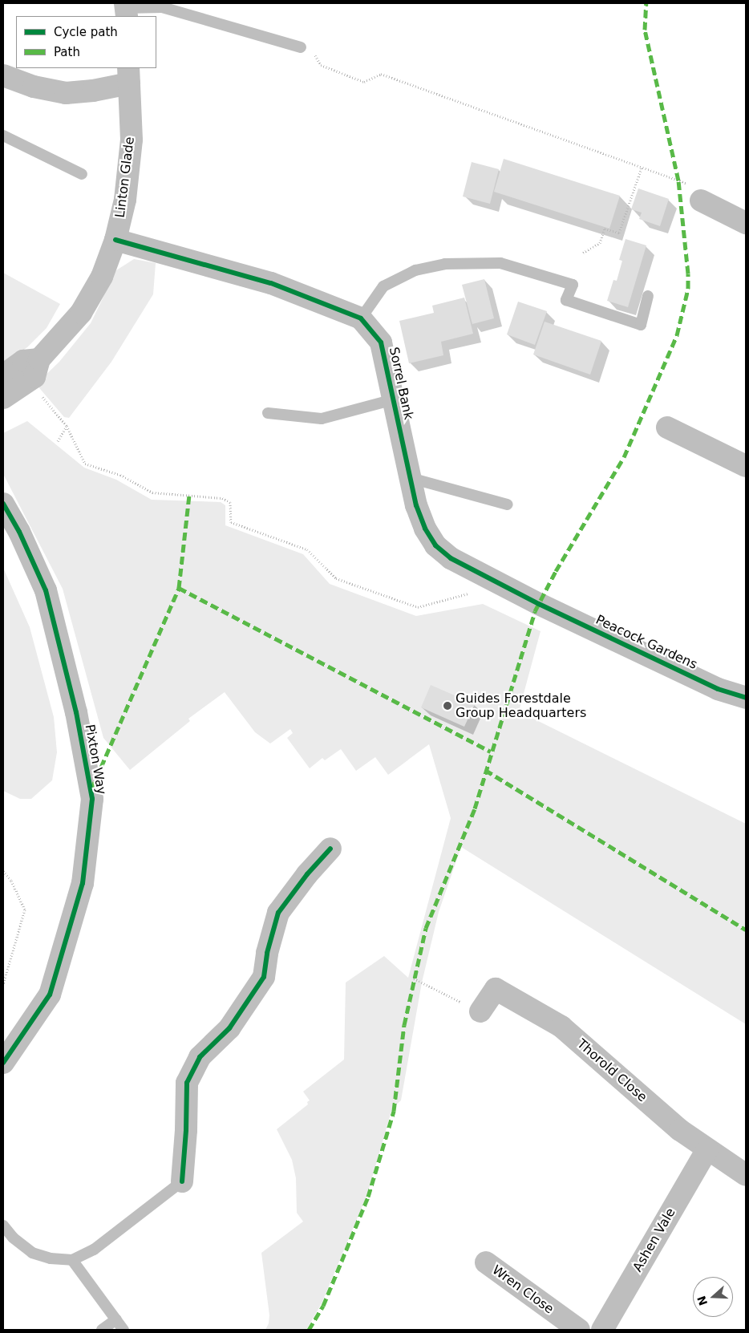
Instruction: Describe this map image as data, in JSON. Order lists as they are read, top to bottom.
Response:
{
  "streets": {
    "street": [
      "Linton Glade",
      "Sorrel Bank",
      "Peacock Gardens",
      "Pixton Way",
      "Thorold Close",
      "Ashen Vale",
      "Wren Close"
    ]
  },
  "crossings": [
    ["Linton Glade", "Sorrel Bank"],
    ["Sorrel Bank", "Peacock Gardens"],
    ["Thorold Close", "Ashen Vale"]
  ],
  "places": ["Guides Forestdale Group Headquarters"],
  "legend": ["Cycle path", "Path"],
  "north": "left"
}
